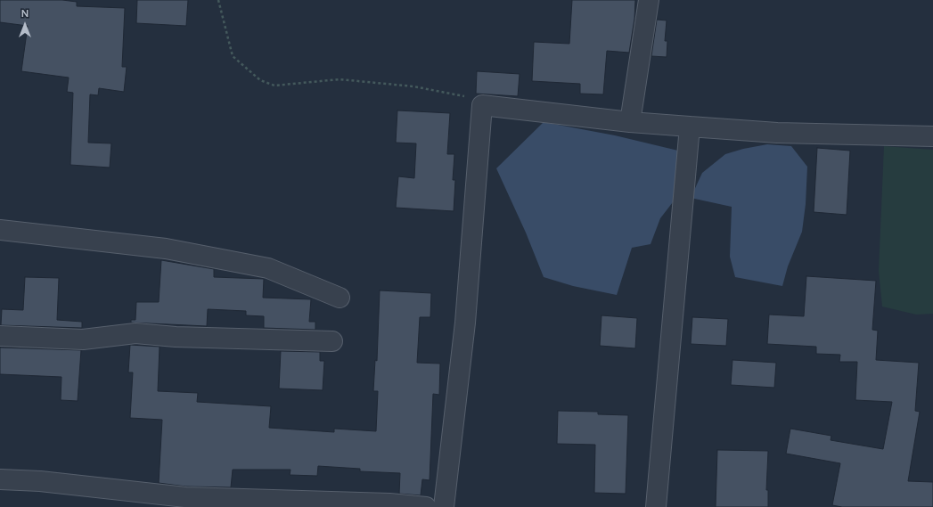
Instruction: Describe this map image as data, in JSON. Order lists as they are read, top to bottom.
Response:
{
  "north": "top"
}
